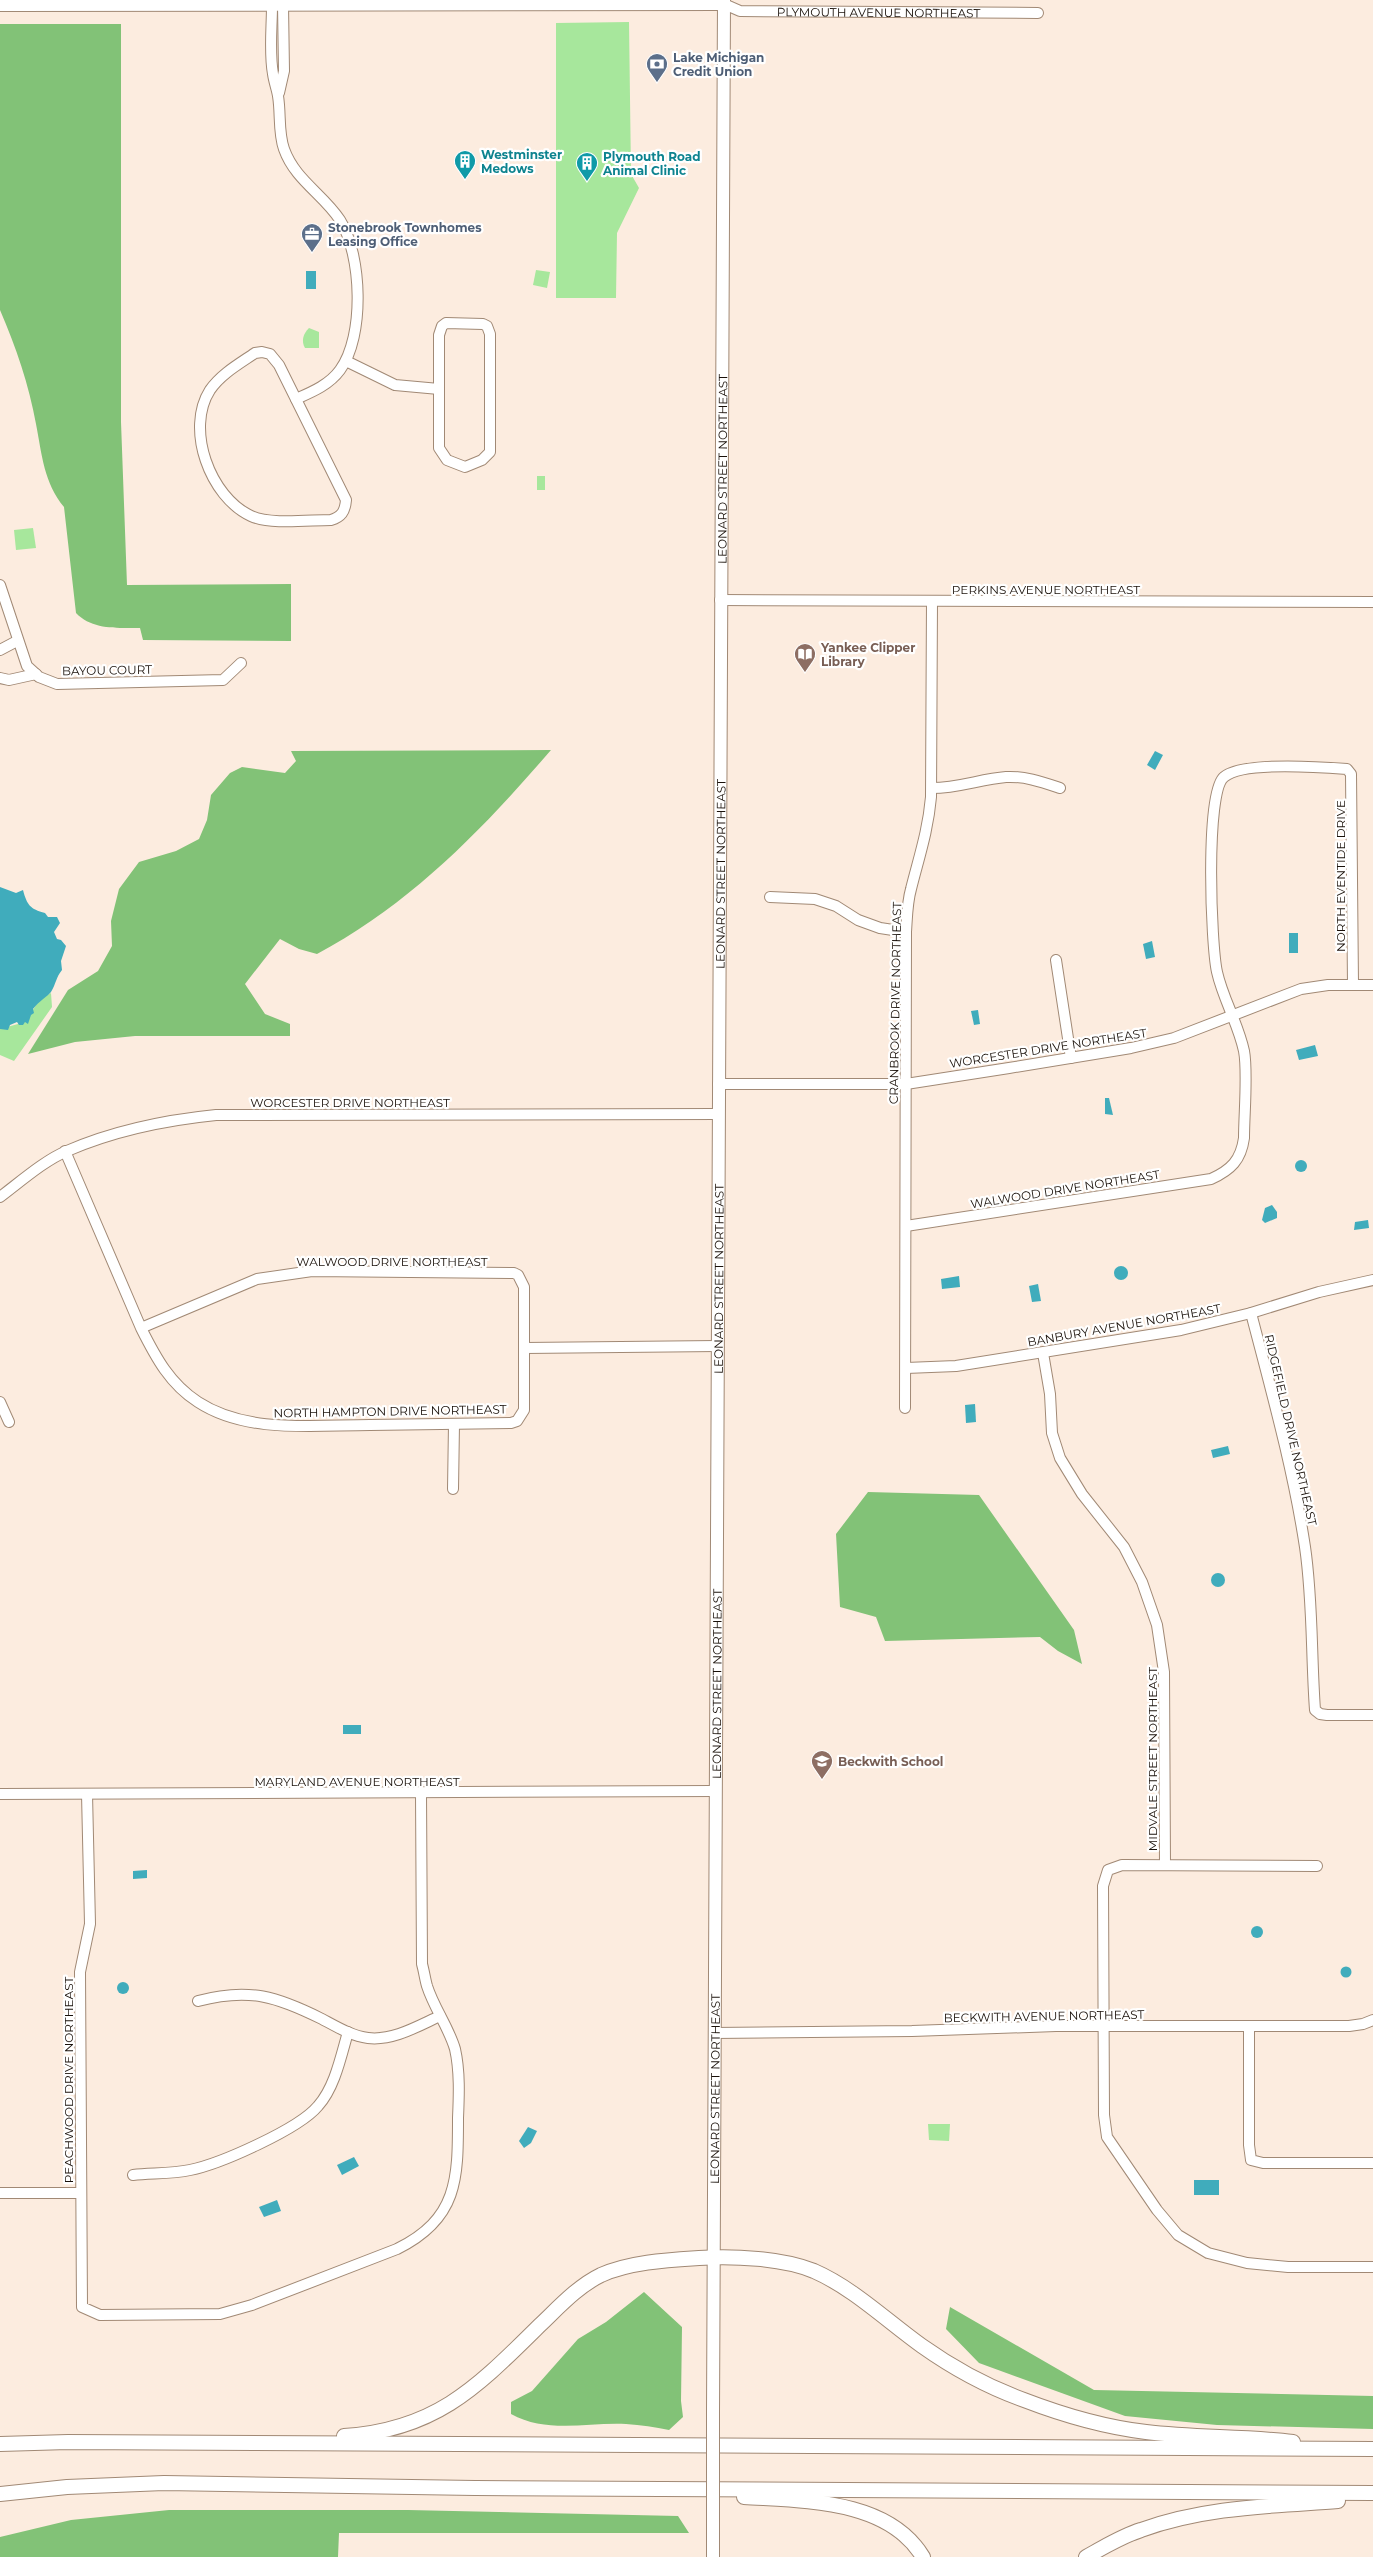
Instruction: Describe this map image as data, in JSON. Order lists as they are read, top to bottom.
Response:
{
  "streets": {
    "main road": ["PLYMOUTH AVENUE NORTHEAST", "LEONARD STREET NORTHEAST"],
    "street": [
      "PERKINS AVENUE NORTHEAST",
      "BAYOU COURT",
      "NORTH EVENTIDE DRIVE",
      "CRANBROOK DRIVE NORTHEAST",
      "WORCESTER DRIVE NORTHEAST",
      "WALWOOD DRIVE NORTHEAST",
      "BANBURY AVENUE NORTHEAST",
      "NORTH HAMPTON DRIVE NORTHEAST",
      "RIDGEFIELD DRIVE NORTHEAST",
      "MIDVALE STREET NORTHEAST",
      "MARYLAND AVENUE NORTHEAST",
      "BECKWITH AVENUE NORTHEAST",
      "PEACHWOOD DRIVE NORTHEAST"
    ]
  },
  "crossings": [
    ["PLYMOUTH AVENUE NORTHEAST", "LEONARD STREET NORTHEAST"],
    ["LEONARD STREET NORTHEAST", "PERKINS AVENUE NORTHEAST"],
    ["LEONARD STREET NORTHEAST", "WORCESTER DRIVE NORTHEAST"],
    ["LEONARD STREET NORTHEAST", "MARYLAND AVENUE NORTHEAST"],
    ["LEONARD STREET NORTHEAST", "BECKWITH AVENUE NORTHEAST"],
    ["PERKINS AVENUE NORTHEAST", "CRANBROOK DRIVE NORTHEAST"],
    ["NORTH EVENTIDE DRIVE", "WORCESTER DRIVE NORTHEAST"],
    ["NORTH EVENTIDE DRIVE", "WALWOOD DRIVE NORTHEAST"],
    ["CRANBROOK DRIVE NORTHEAST", "WORCESTER DRIVE NORTHEAST"],
    ["CRANBROOK DRIVE NORTHEAST", "WALWOOD DRIVE NORTHEAST"],
    ["CRANBROOK DRIVE NORTHEAST", "BANBURY AVENUE NORTHEAST"],
    ["WORCESTER DRIVE NORTHEAST", "WALWOOD DRIVE NORTHEAST"],
    ["WORCESTER DRIVE NORTHEAST", "NORTH HAMPTON DRIVE NORTHEAST"],
    ["WALWOOD DRIVE NORTHEAST", "NORTH HAMPTON DRIVE NORTHEAST"],
    ["BANBURY AVENUE NORTHEAST", "RIDGEFIELD DRIVE NORTHEAST"],
    ["BANBURY AVENUE NORTHEAST", "MIDVALE STREET NORTHEAST"],
    ["MARYLAND AVENUE NORTHEAST", "PEACHWOOD DRIVE NORTHEAST"]
  ],
  "places": {
    "bank": ["Lake Michigan Credit Union"],
    "building": ["Westminster Medows", "Plymouth Road Animal Clinic"],
    "office": ["Stonebrook Townhomes Leasing Office"],
    "library": ["Yankee Clipper Library"],
    "school or university": ["Beckwith School"]
  }
}
